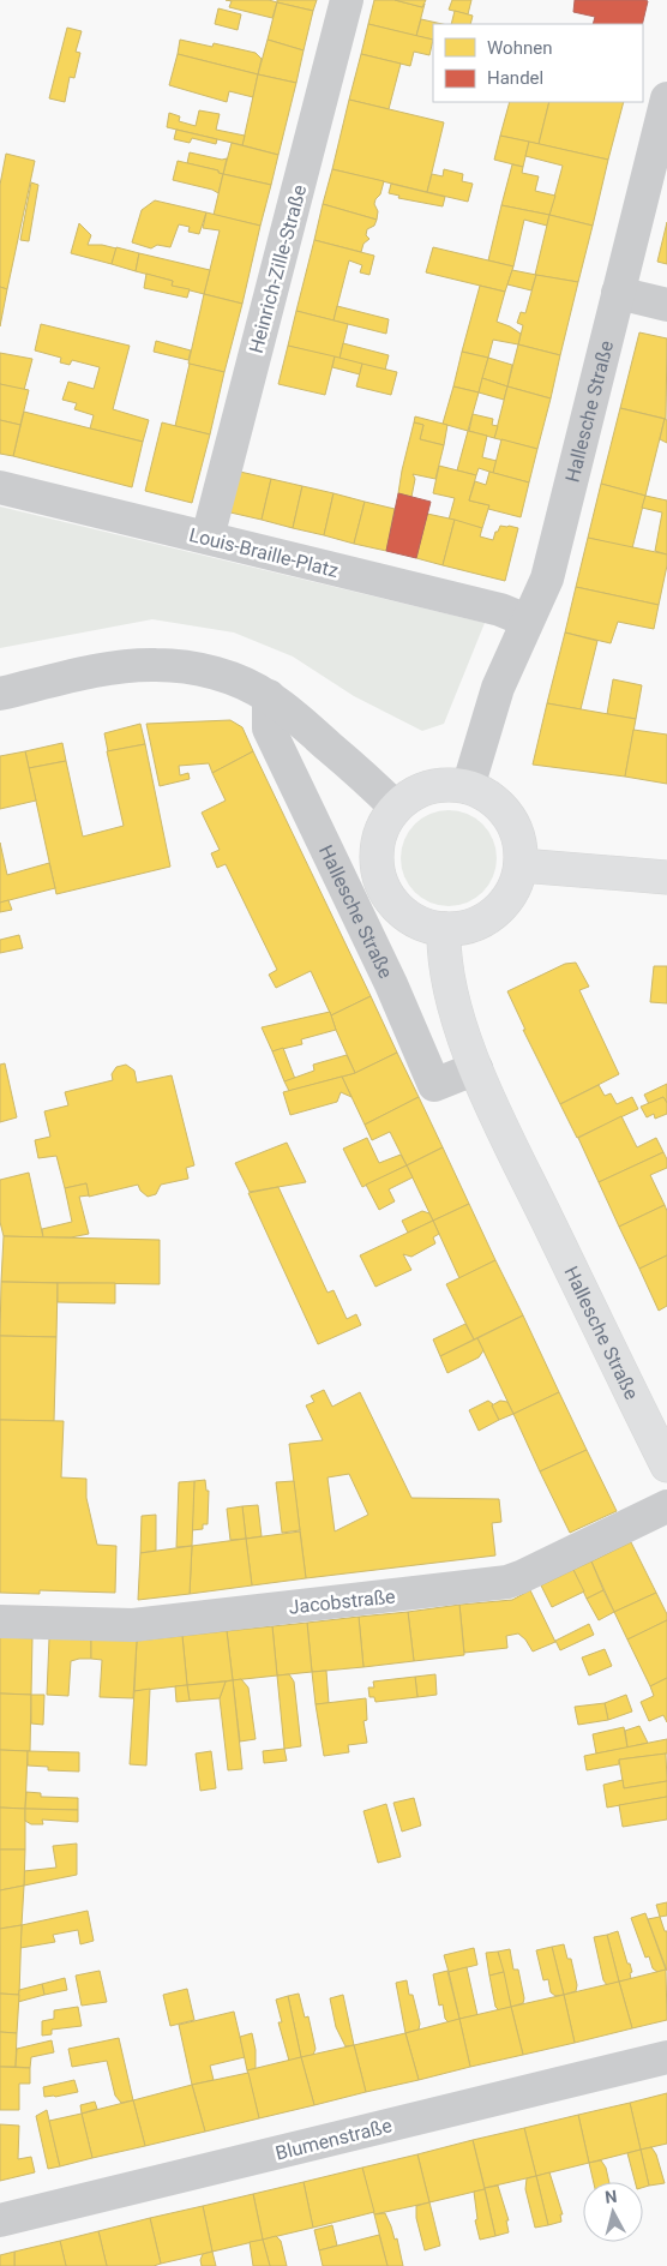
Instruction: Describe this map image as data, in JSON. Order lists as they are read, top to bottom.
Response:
{
  "streets": {
    "main road": ["Hallesche Straße"],
    "street": [
      "Heinrich-Zille-Straße",
      "Louis-Braille-Platz",
      "Jacobstraße",
      "Blumenstraße"
    ]
  },
  "crossings": [
    ["Heinrich-Zille-Straße", "Louis-Braille-Platz"],
    ["Hallesche Straße", "Louis-Braille-Platz"]
  ],
  "legend": ["Wohnen", "Handel"],
  "north": "top"
}
